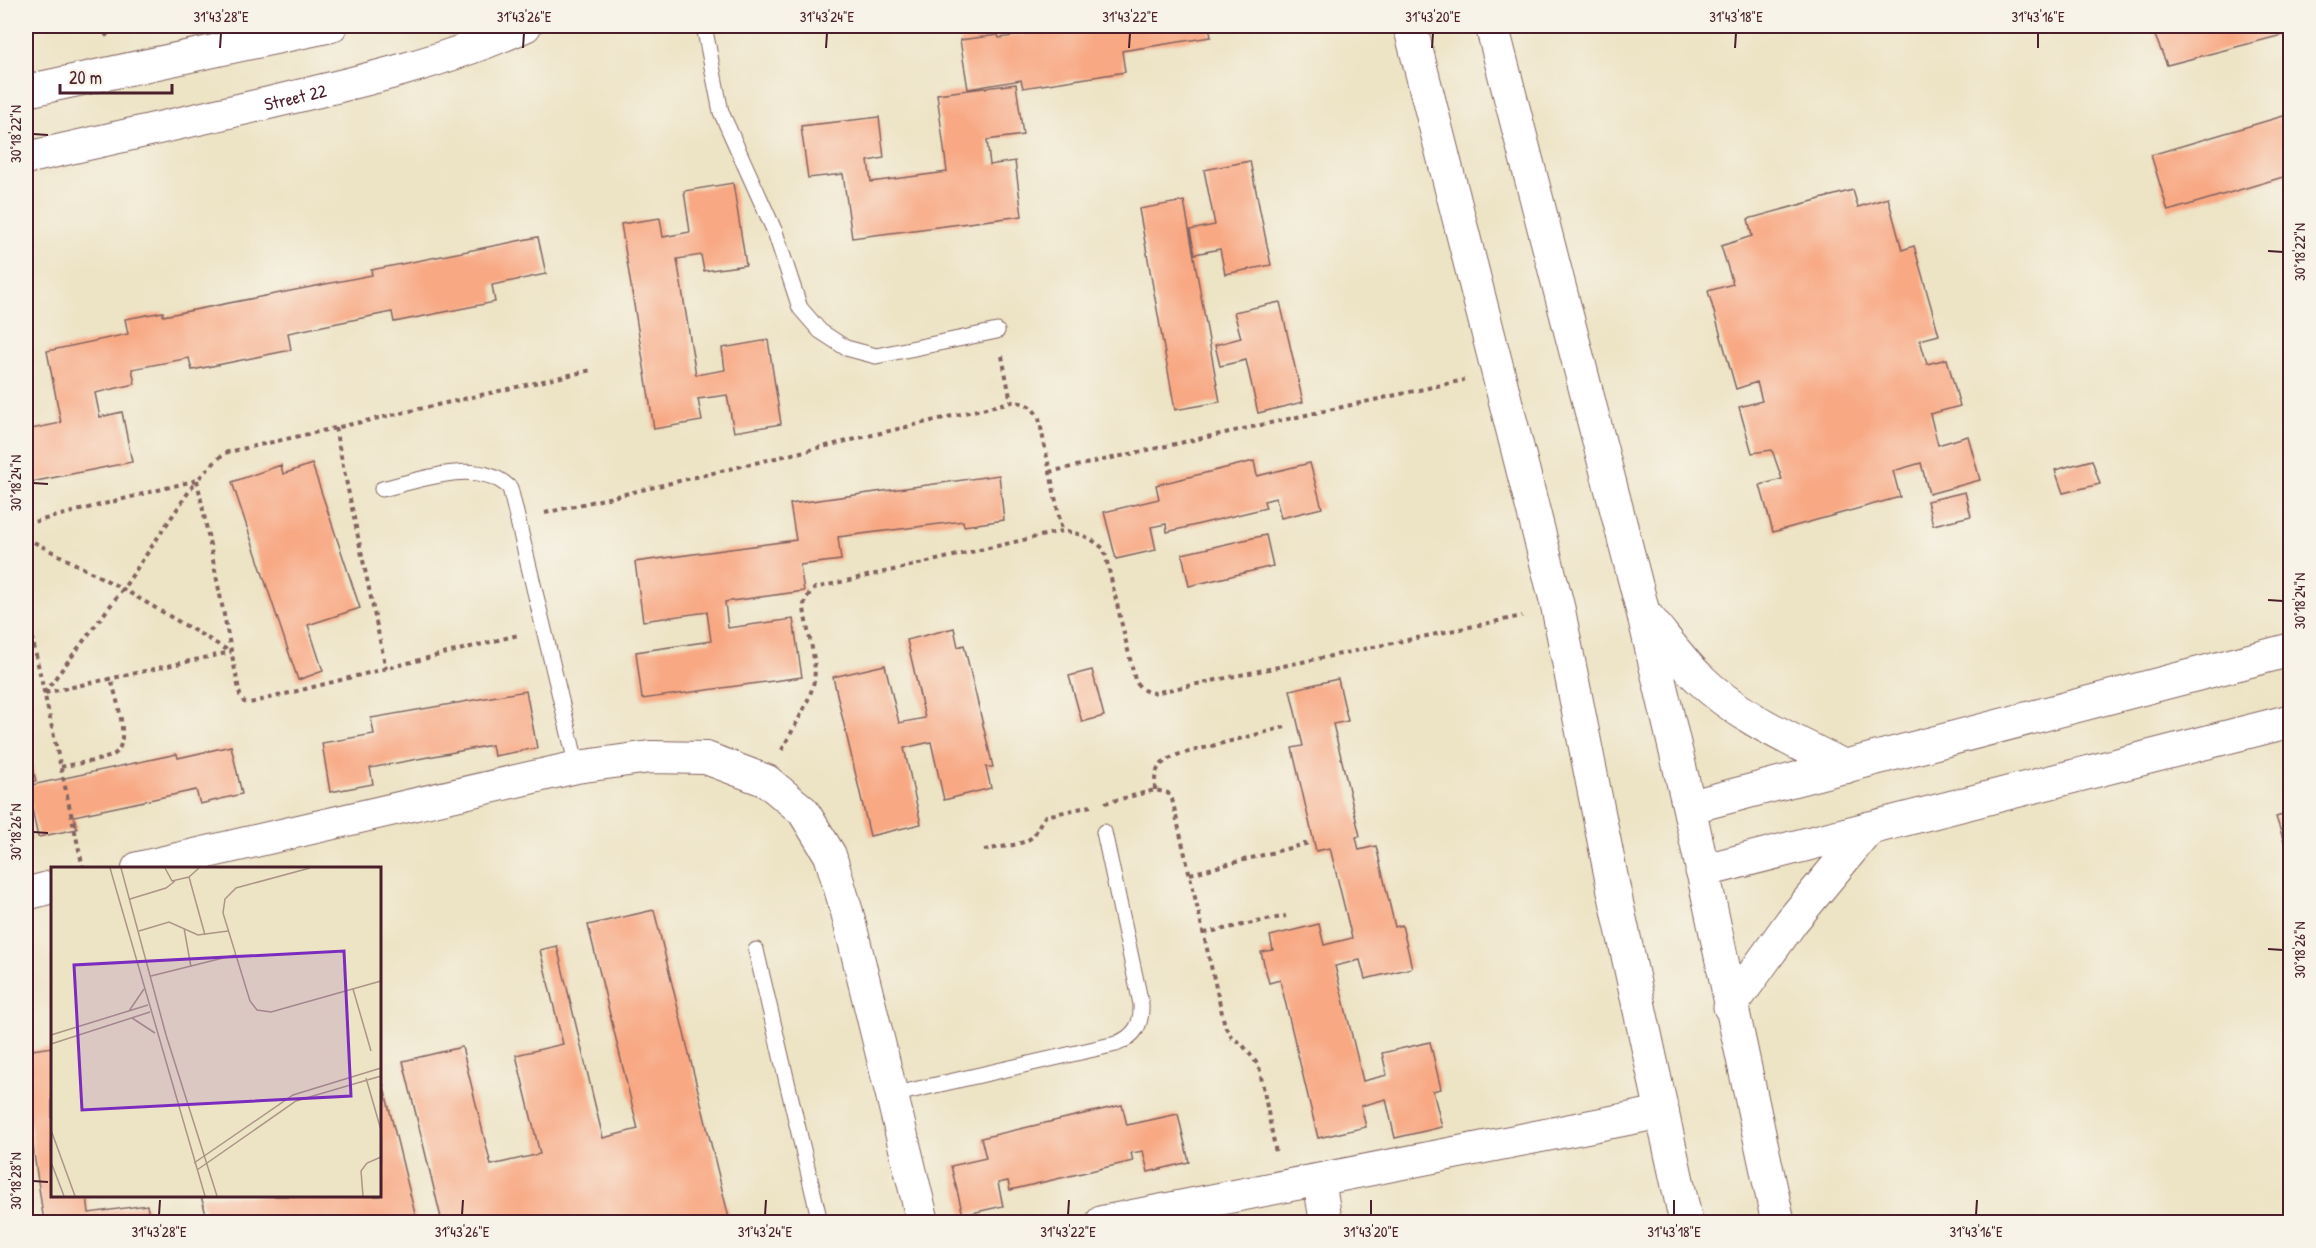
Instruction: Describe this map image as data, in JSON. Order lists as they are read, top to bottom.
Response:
{
  "streets": {
    "street": ["Street 22"]
  },
  "scale_bar": "20 m",
  "coordinates": [
    "31°43'28\"E",
    "31°43'26\"E",
    "31°43'24\"E",
    "31°43'22\"E",
    "31°43'20\"E",
    "31°43'18\"E",
    "31°43'16\"E",
    "30°18'22\"N",
    "30°18'24\"N",
    "30°18'26\"N",
    "30°18'28\"N"
  ]
}
